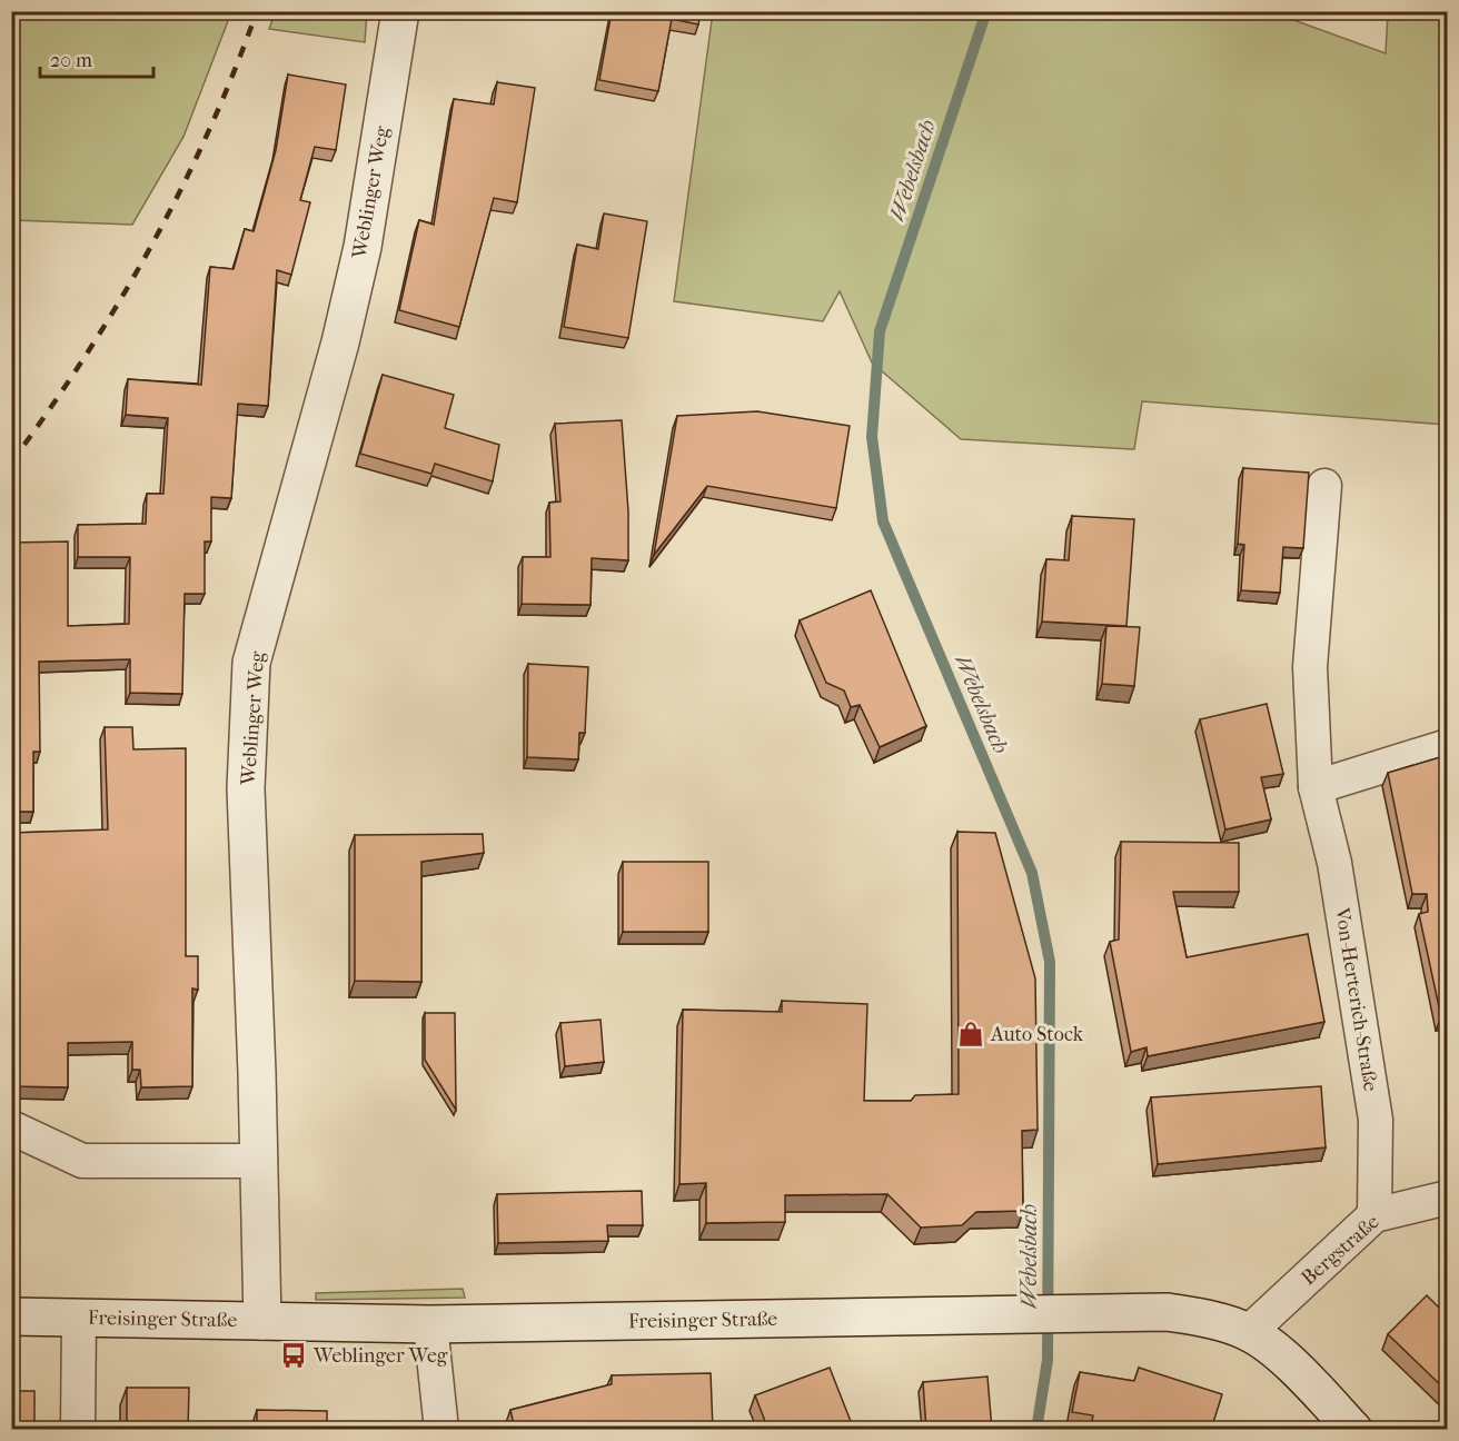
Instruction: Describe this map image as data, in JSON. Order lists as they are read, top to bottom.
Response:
{
  "streets": {
    "main road": ["Weblinger Weg", "Freisinger Straße"],
    "street": ["Von-Herterich-Straße", "Bergstraße"]
  },
  "crossings": [
    ["Weblinger Weg", "Freisinger Straße"],
    ["Von-Herterich-Straße", "Bergstraße"],
    ["Bergstraße", "Freisinger Straße"]
  ],
  "water": ["Webelsbach"],
  "places": {
    "shop": ["Auto Stock"],
    "bus stop": ["Weblinger Weg"]
  },
  "scale_bar": "20 m"
}
